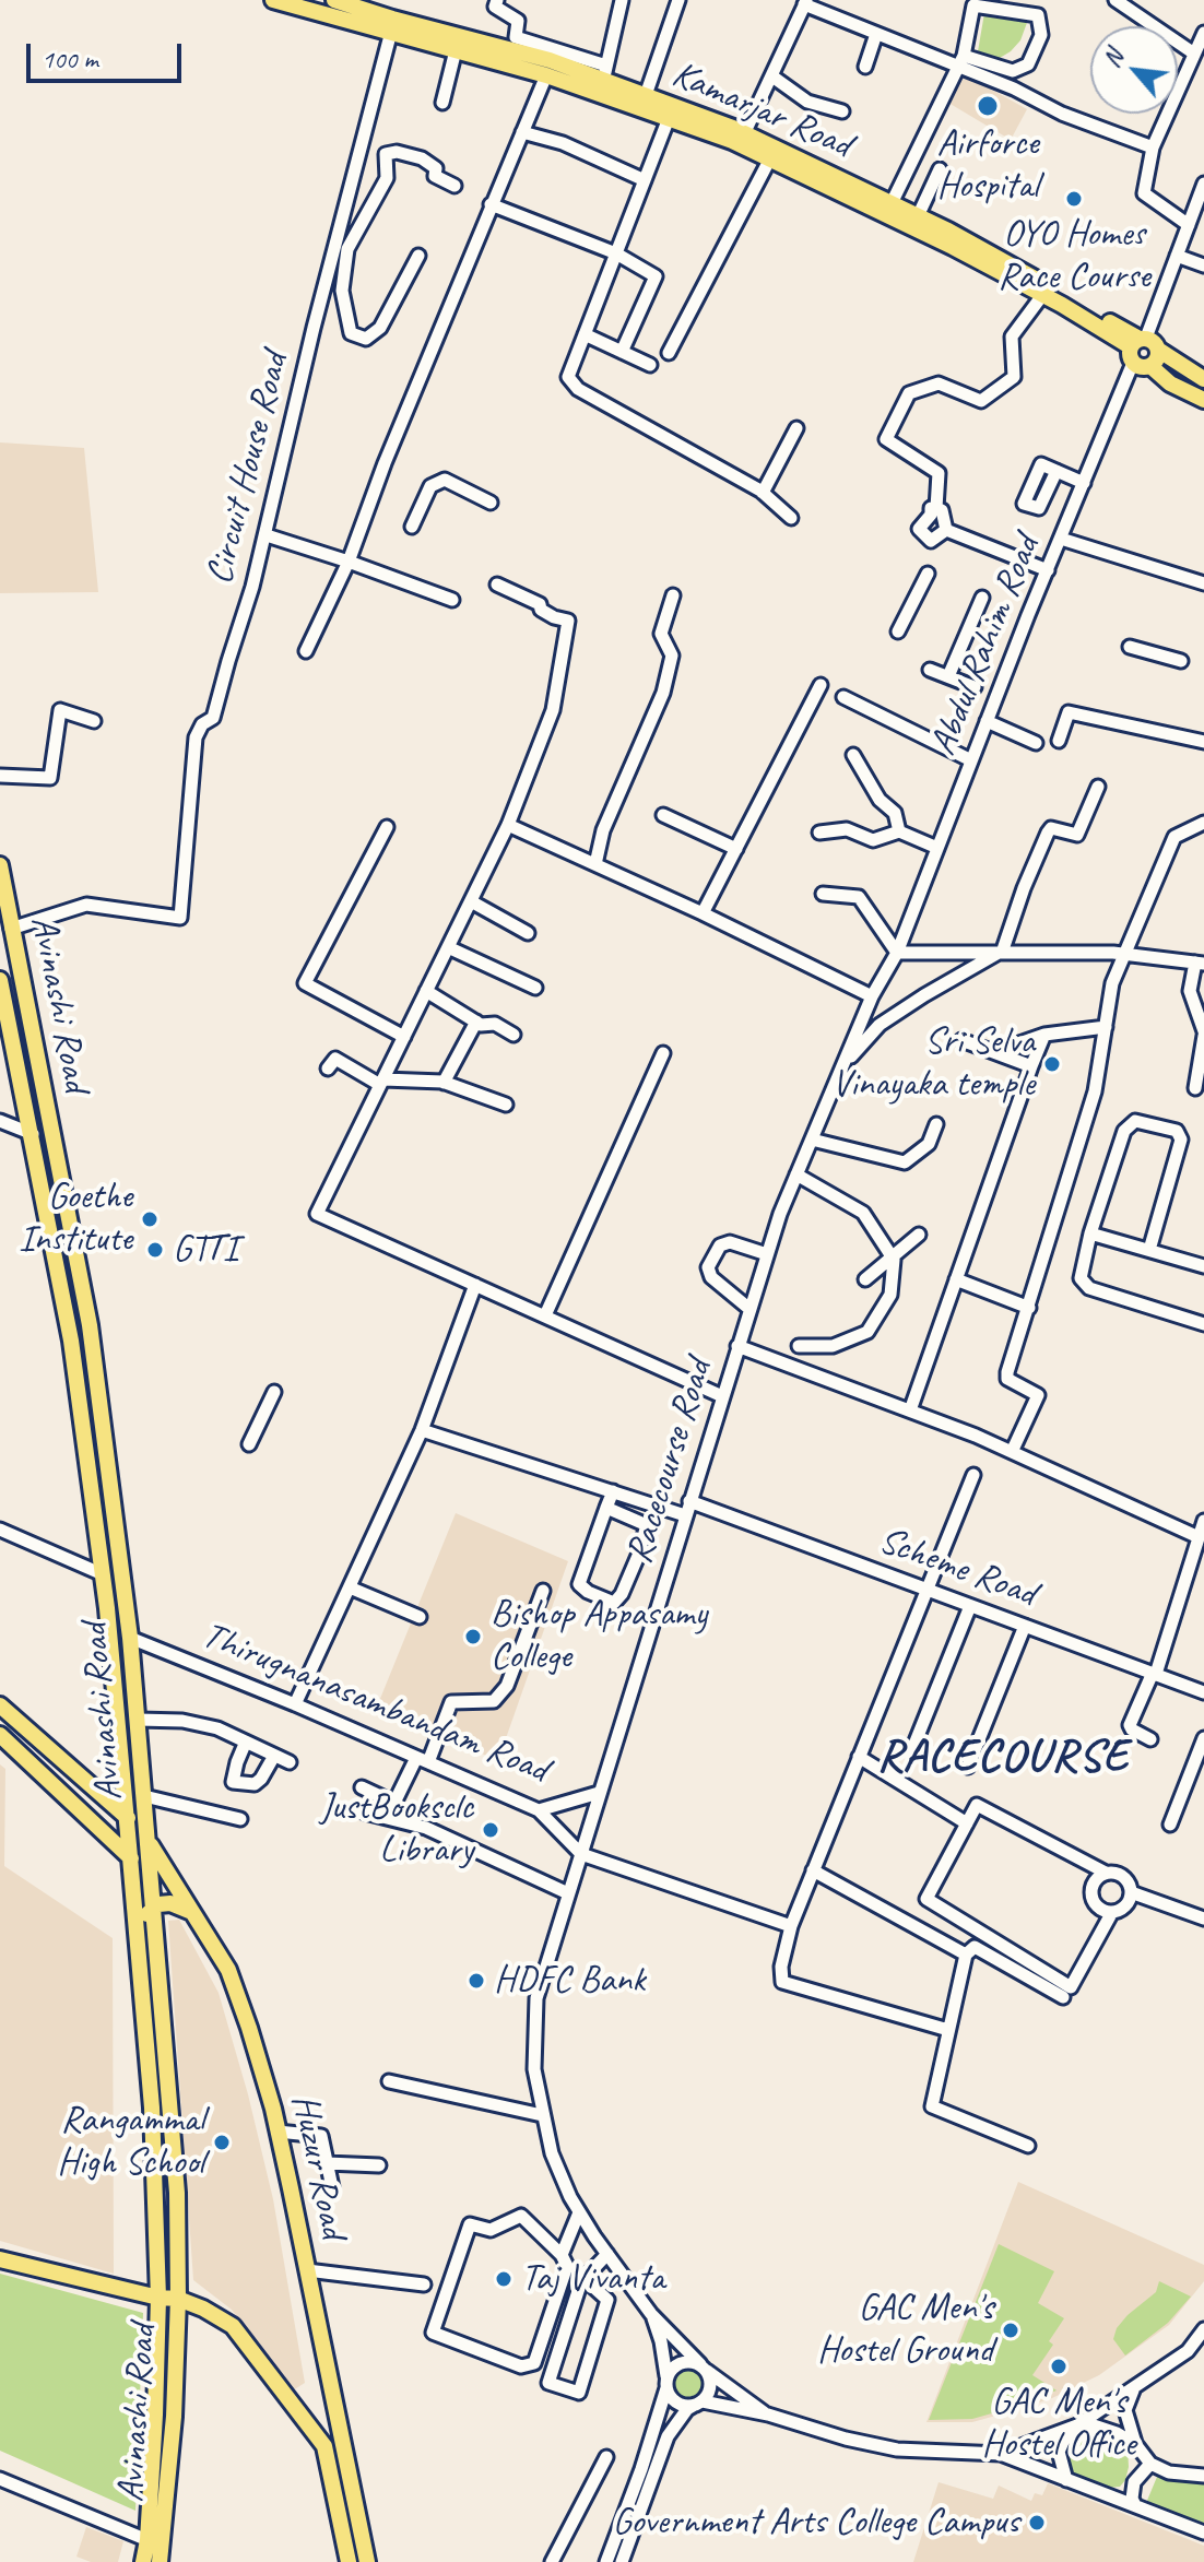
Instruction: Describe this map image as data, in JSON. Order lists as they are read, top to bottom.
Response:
{
  "streets": {
    "main road": ["Kamarjar Road", "Avinashi Road", "Huzur Road"],
    "street": [
      "Circuit House Road",
      "Abdul Rahim Road",
      "Racecourse Road",
      "Scheme Road",
      "Thirugnanasambandam Road"
    ]
  },
  "crossings": [
    ["Kamarjar Road", "Circuit House Road"],
    ["Kamarjar Road", "Abdul Rahim Road"],
    ["Circuit House Road", "Avinashi Road"],
    ["Abdul Rahim Road", "Racecourse Road"],
    ["Avinashi Road", "Thirugnanasambandam Road"],
    ["Avinashi Road", "Huzur Road"],
    ["Racecourse Road", "Scheme Road"],
    ["Racecourse Road", "Thirugnanasambandam Road"]
  ],
  "districts": ["RACECOURSE"],
  "places": [
    "Airforce Hospital",
    "OYO Homes Race Course",
    "Sri Selva Vinayaka temple",
    "Goethe Institute",
    "GTTI",
    "Bishop Appasamy College",
    "JustBooksclc Library",
    "HDFC Bank",
    "Rangammal High School",
    "Taj Vivanta",
    "GAC Men's Hostel Ground",
    "GAC Men's Hostel Office",
    "Government Arts College Campus"
  ],
  "scale_bar": "100 m",
  "north": "top left"
}
